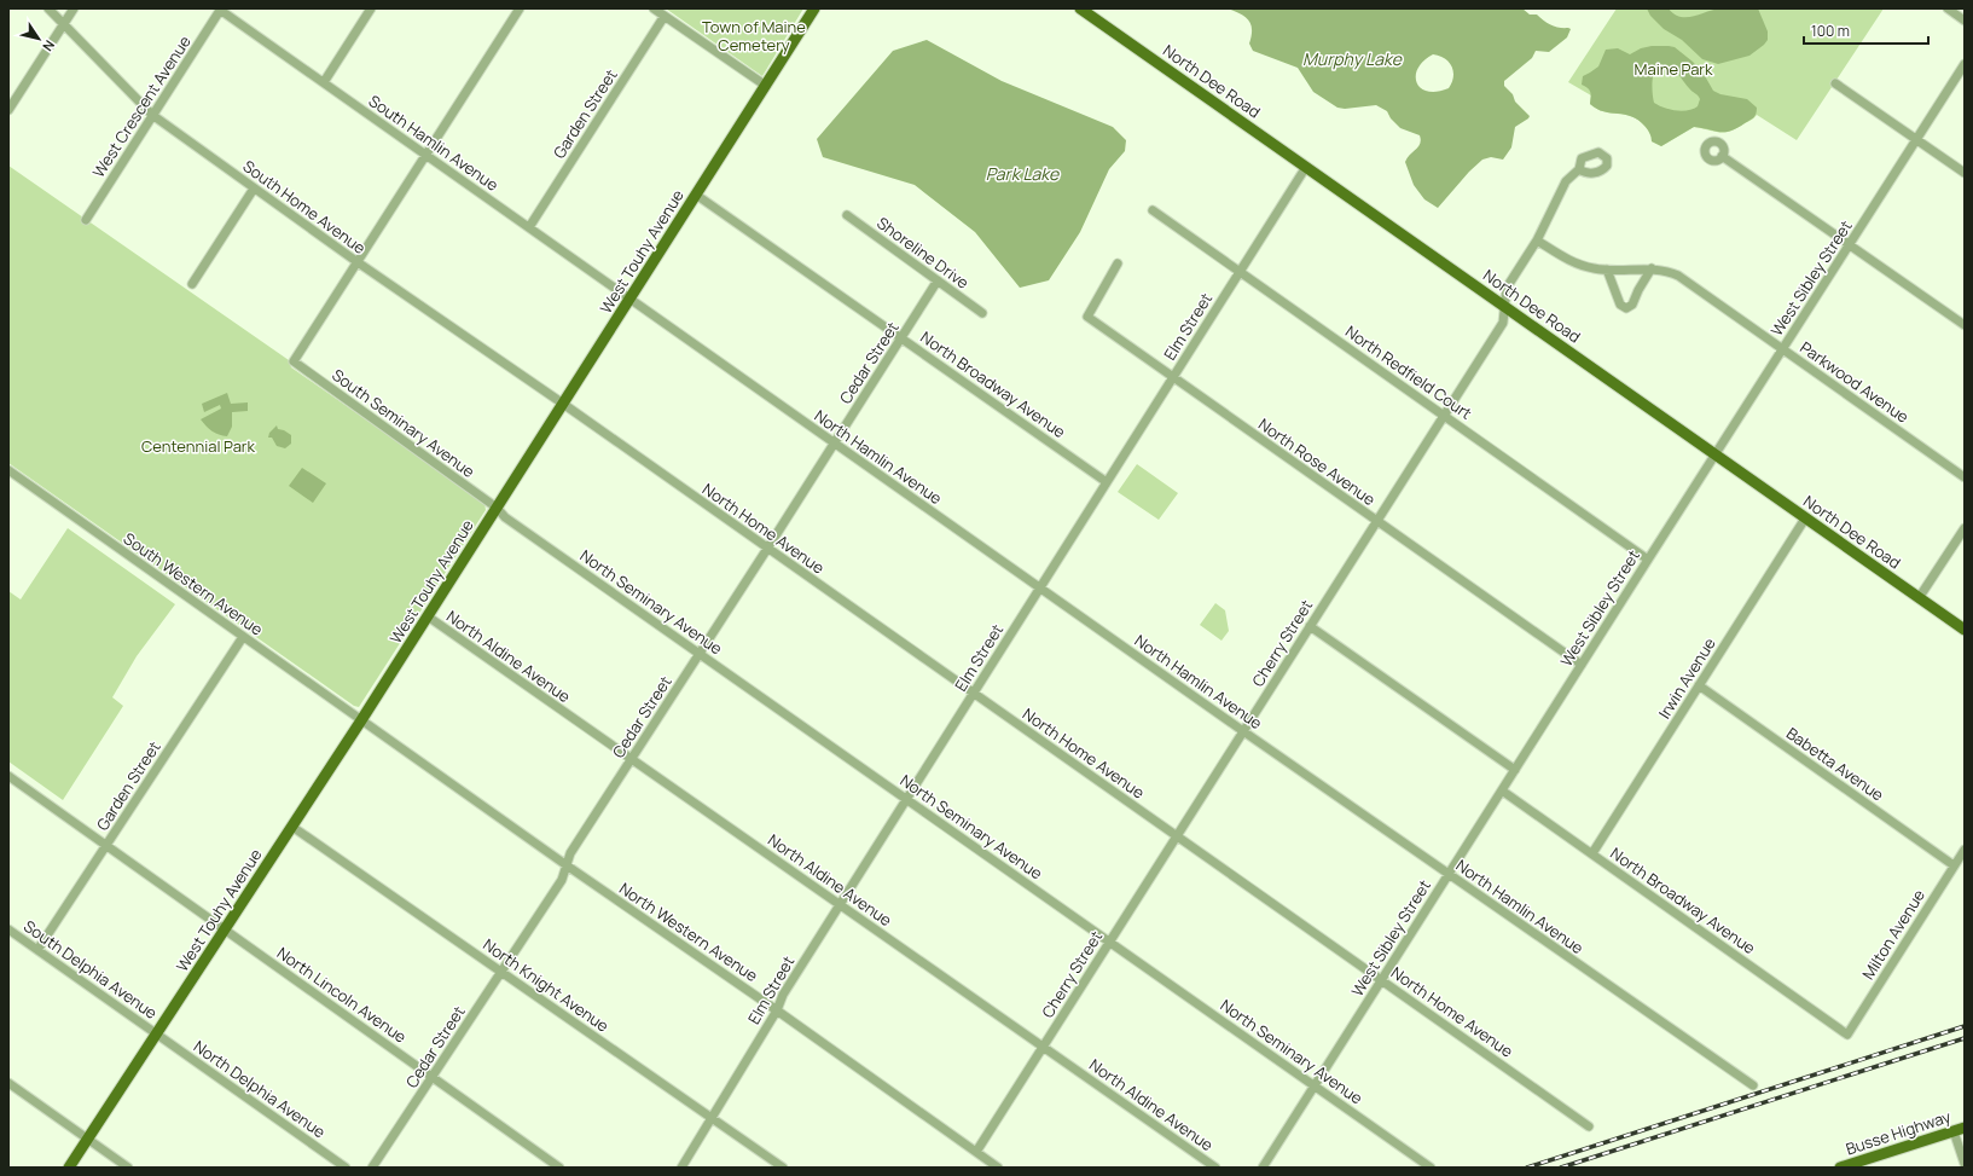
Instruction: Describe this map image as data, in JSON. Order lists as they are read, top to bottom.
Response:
{
  "streets": {
    "main road": ["North Dee Road", "West Touhy Avenue", "Busse Highway"],
    "street": [
      "West Crescent Avenue",
      "Garden Street",
      "South Hamlin Avenue",
      "South Home Avenue",
      "Shoreline Drive",
      "West Sibley Street",
      "Elm Street",
      "Cedar Street",
      "North Redfield Court",
      "Parkwood Avenue",
      "North Broadway Avenue",
      "South Seminary Avenue",
      "North Hamlin Avenue",
      "North Rose Avenue",
      "North Home Avenue",
      "South Western Avenue",
      "North Seminary Avenue",
      "Cherry Street",
      "North Aldine Avenue",
      "Irwin Avenue",
      "Babetta Avenue",
      "North Western Avenue",
      "Milton Avenue",
      "South Delphia Avenue",
      "North Knight Avenue",
      "North Lincoln Avenue",
      "North Delphia Avenue"
    ]
  },
  "crossings": [
    ["North Dee Road", "West Sibley Street"],
    ["North Dee Road", "Elm Street"],
    ["North Dee Road", "Cherry Street"],
    ["North Dee Road", "Irwin Avenue"],
    ["West Crescent Avenue", "South Hamlin Avenue"],
    ["West Crescent Avenue", "South Home Avenue"],
    ["Garden Street", "South Hamlin Avenue"],
    ["Garden Street", "South Western Avenue"],
    ["Garden Street", "South Delphia Avenue"],
    ["Garden Street", "North Lincoln Avenue"],
    ["South Hamlin Avenue", "West Touhy Avenue"],
    ["South Hamlin Avenue", "North Hamlin Avenue"],
    ["South Home Avenue", "West Touhy Avenue"],
    ["South Home Avenue", "South Seminary Avenue"],
    ["South Home Avenue", "North Home Avenue"],
    ["West Touhy Avenue", "North Broadway Avenue"],
    ["West Touhy Avenue", "South Seminary Avenue"],
    ["West Touhy Avenue", "North Hamlin Avenue"],
    ["West Touhy Avenue", "North Home Avenue"],
    ["West Touhy Avenue", "South Western Avenue"],
    ["West Touhy Avenue", "North Seminary Avenue"],
    ["West Touhy Avenue", "North Aldine Avenue"],
    ["West Touhy Avenue", "North Western Avenue"],
    ["West Touhy Avenue", "South Delphia Avenue"],
    ["West Touhy Avenue", "North Knight Avenue"],
    ["West Touhy Avenue", "North Lincoln Avenue"],
    ["West Touhy Avenue", "North Delphia Avenue"],
    ["Shoreline Drive", "Cedar Street"],
    ["West Sibley Street", "North Redfield Court"],
    ["West Sibley Street", "Parkwood Avenue"],
    ["West Sibley Street", "North Broadway Avenue"],
    ["West Sibley Street", "North Hamlin Avenue"],
    ["West Sibley Street", "North Rose Avenue"],
    ["West Sibley Street", "North Home Avenue"],
    ["West Sibley Street", "North Seminary Avenue"],
    ["Elm Street", "North Redfield Court"],
    ["Elm Street", "North Broadway Avenue"],
    ["Elm Street", "North Hamlin Avenue"],
    ["Elm Street", "North Rose Avenue"],
    ["Elm Street", "North Home Avenue"],
    ["Elm Street", "North Seminary Avenue"],
    ["Elm Street", "North Aldine Avenue"],
    ["Elm Street", "North Western Avenue"],
    ["Elm Street", "North Knight Avenue"],
    ["Cedar Street", "North Broadway Avenue"],
    ["Cedar Street", "North Hamlin Avenue"],
    ["Cedar Street", "North Home Avenue"],
    ["Cedar Street", "North Seminary Avenue"],
    ["Cedar Street", "North Aldine Avenue"],
    ["Cedar Street", "North Western Avenue"],
    ["Cedar Street", "North Knight Avenue"],
    ["Cedar Street", "North Lincoln Avenue"],
    ["North Redfield Court", "Cherry Street"],
    ["Parkwood Avenue", "Cherry Street"],
    ["North Broadway Avenue", "Irwin Avenue"],
    ["North Broadway Avenue", "Milton Avenue"],
    ["South Seminary Avenue", "North Seminary Avenue"],
    ["North Hamlin Avenue", "Cherry Street"],
    ["North Rose Avenue", "Cherry Street"],
    ["North Home Avenue", "Cherry Street"],
    ["South Western Avenue", "North Western Avenue"],
    ["North Seminary Avenue", "Cherry Street"],
    ["Cherry Street", "North Aldine Avenue"],
    ["Cherry Street", "North Western Avenue"],
    ["Irwin Avenue", "Babetta Avenue"],
    ["Babetta Avenue", "Milton Avenue"],
    ["South Delphia Avenue", "North Delphia Avenue"]
  ],
  "water": ["Murphy Lake", "Park Lake"],
  "parks": ["Town of Maine Cemetery", "Maine Park", "Centennial Park"],
  "scale_bar": "100 m",
  "north": "bottom right"
}
